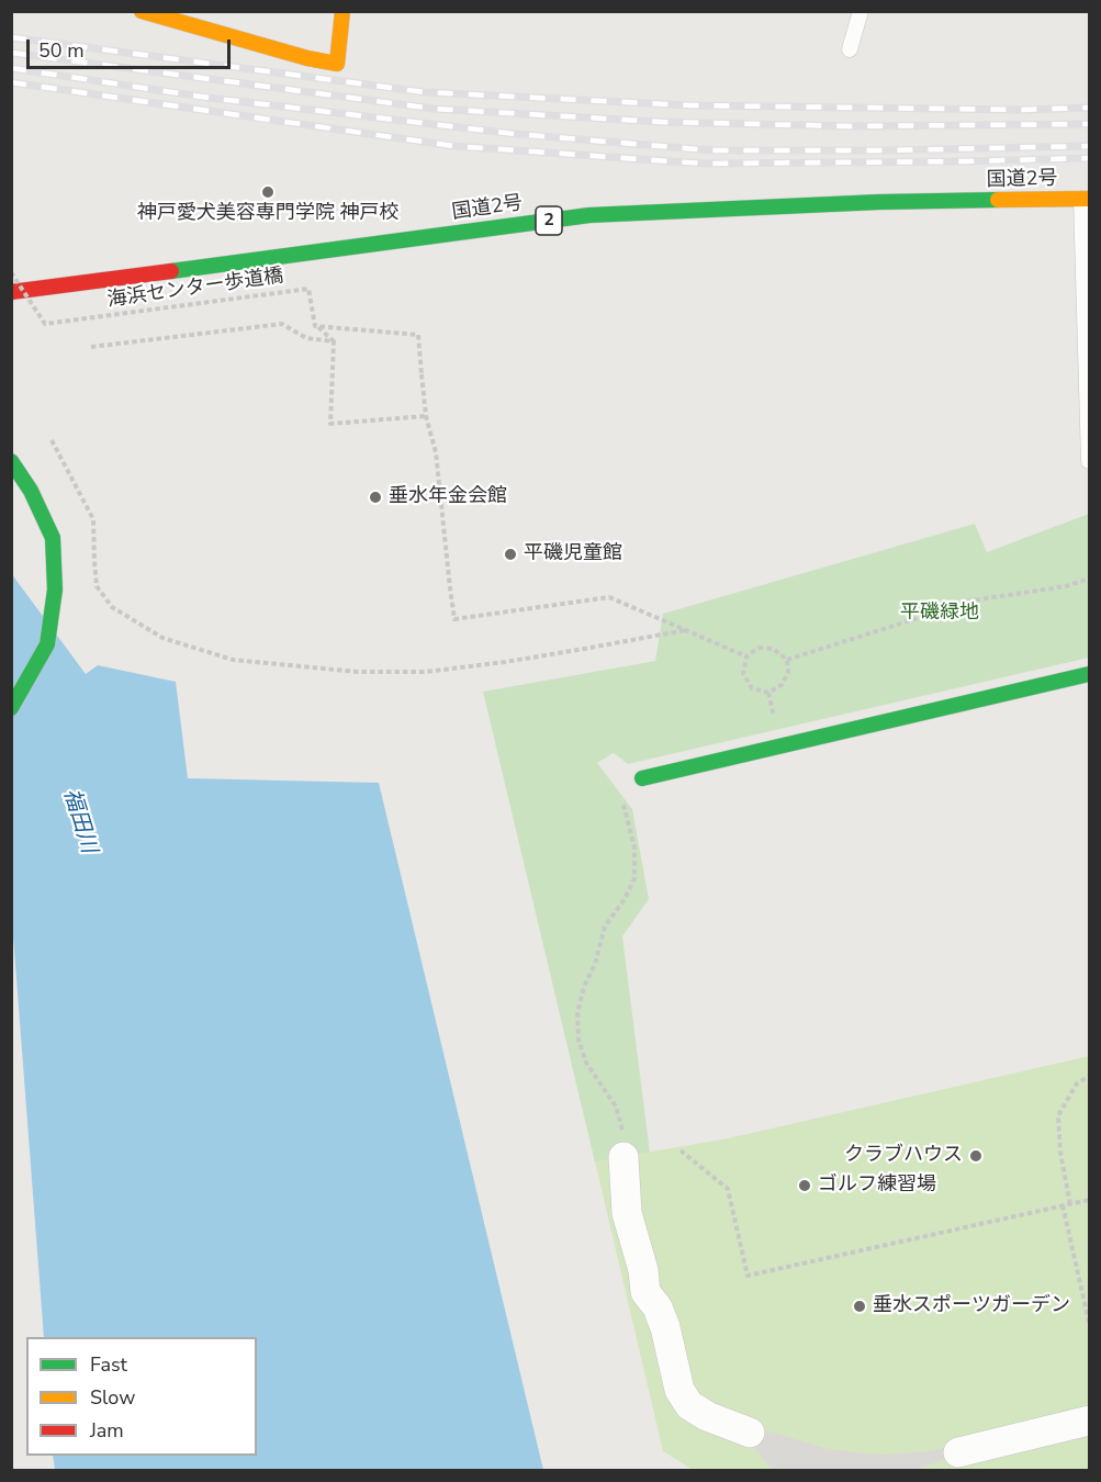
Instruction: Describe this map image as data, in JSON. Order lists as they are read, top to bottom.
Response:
{
  "streets": {
    "main road": ["国道2号", "2"],
    "path": ["海浜センター歩道橋"]
  },
  "water": ["福田川"],
  "parks": ["平磯緑地"],
  "places": [
    "神戸愛犬美容専門学院 神戸校",
    "垂水年金会館",
    "平磯児童館",
    "クラブハウス",
    "ゴルフ練習場",
    "垂水スポーツガーデン"
  ],
  "legend": ["Fast", "Slow", "Jam"],
  "scale_bar": "50 m"
}
